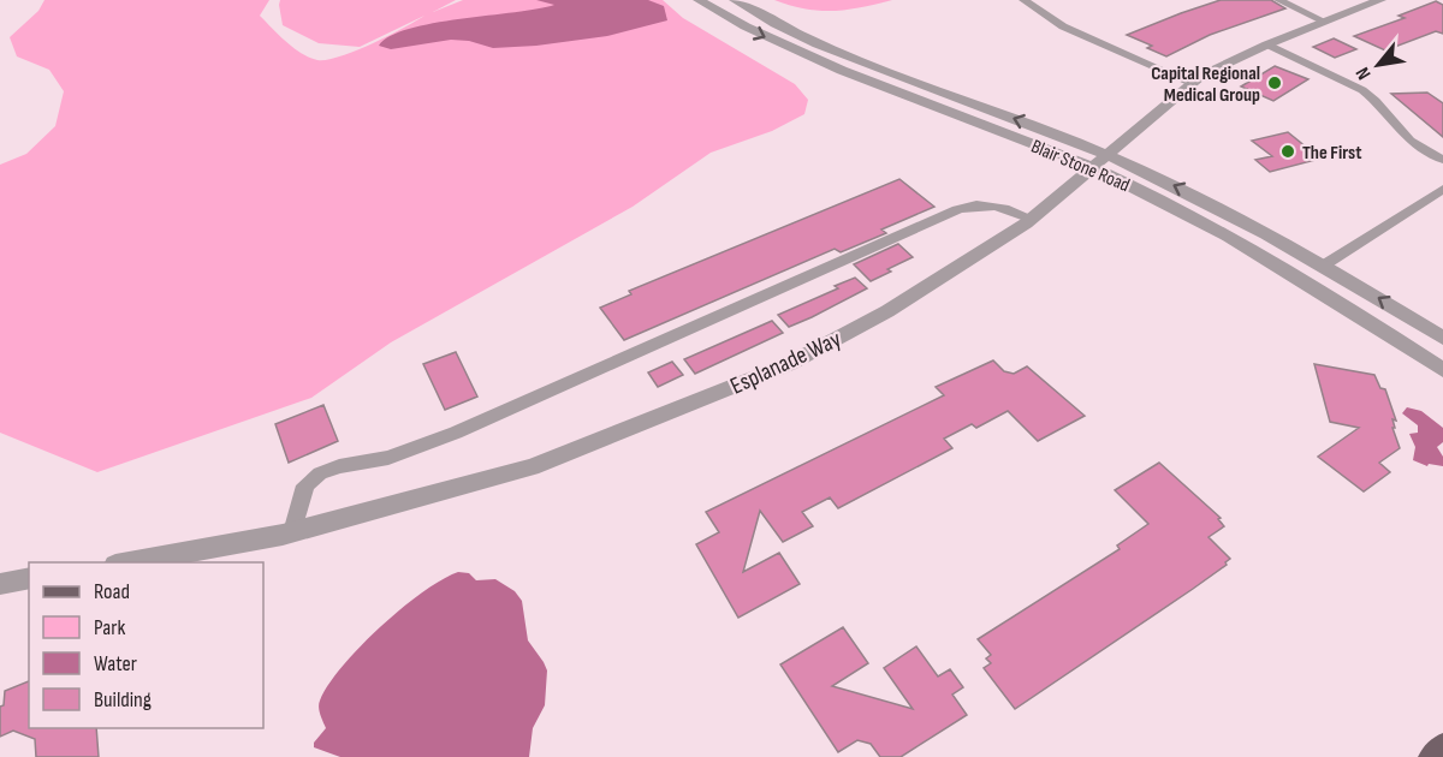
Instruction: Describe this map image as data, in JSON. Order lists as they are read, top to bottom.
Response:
{
  "streets": {
    "street": ["Blair Stone Road", "Esplanade Way"]
  },
  "crossings": [
    ["Blair Stone Road", "Esplanade Way"]
  ],
  "places": ["Capital Regional Medical Group", "The First"],
  "legend": [
    "Road",
    "Park",
    "Water",
    "Building"
  ],
  "north": "bottom left"
}
